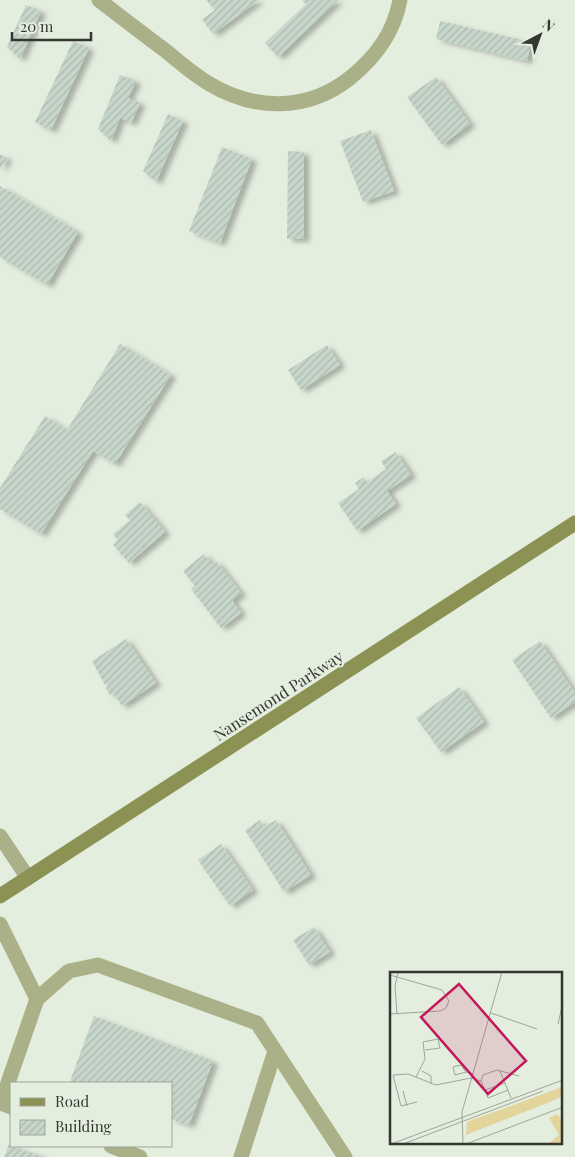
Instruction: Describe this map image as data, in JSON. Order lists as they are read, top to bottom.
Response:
{
  "streets": {
    "main road": ["Nansemond Parkway"]
  },
  "legend": ["Road", "Building"],
  "scale_bar": "20 m",
  "north": "top right"
}
